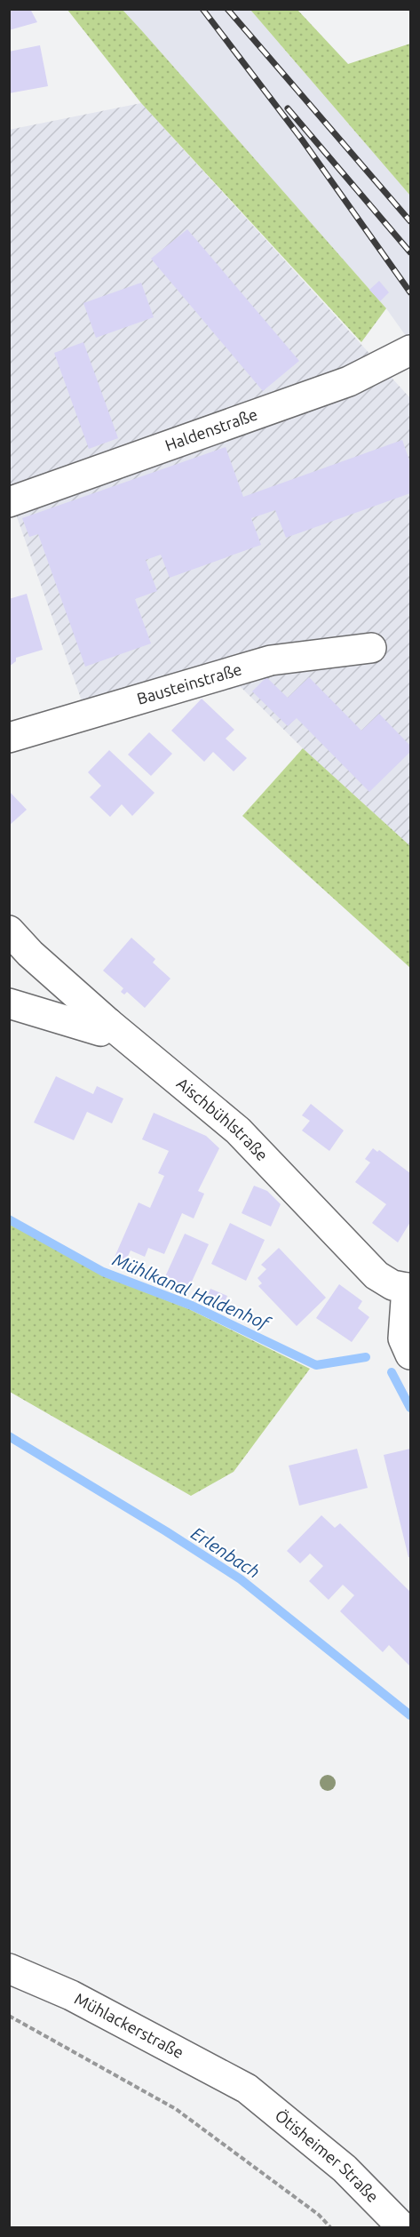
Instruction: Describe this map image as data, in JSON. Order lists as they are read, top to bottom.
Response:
{
  "streets": {
    "street": [
      "Haldenstraße",
      "Bausteinstraße",
      "Aischbühlstraße",
      "Mühlackerstraße",
      "Ötisheimer Straße"
    ]
  },
  "crossings": [
    ["Mühlackerstraße", "Ötisheimer Straße"]
  ],
  "water": ["Mühlkanal Haldenhof", "Erlenbach"]
}
